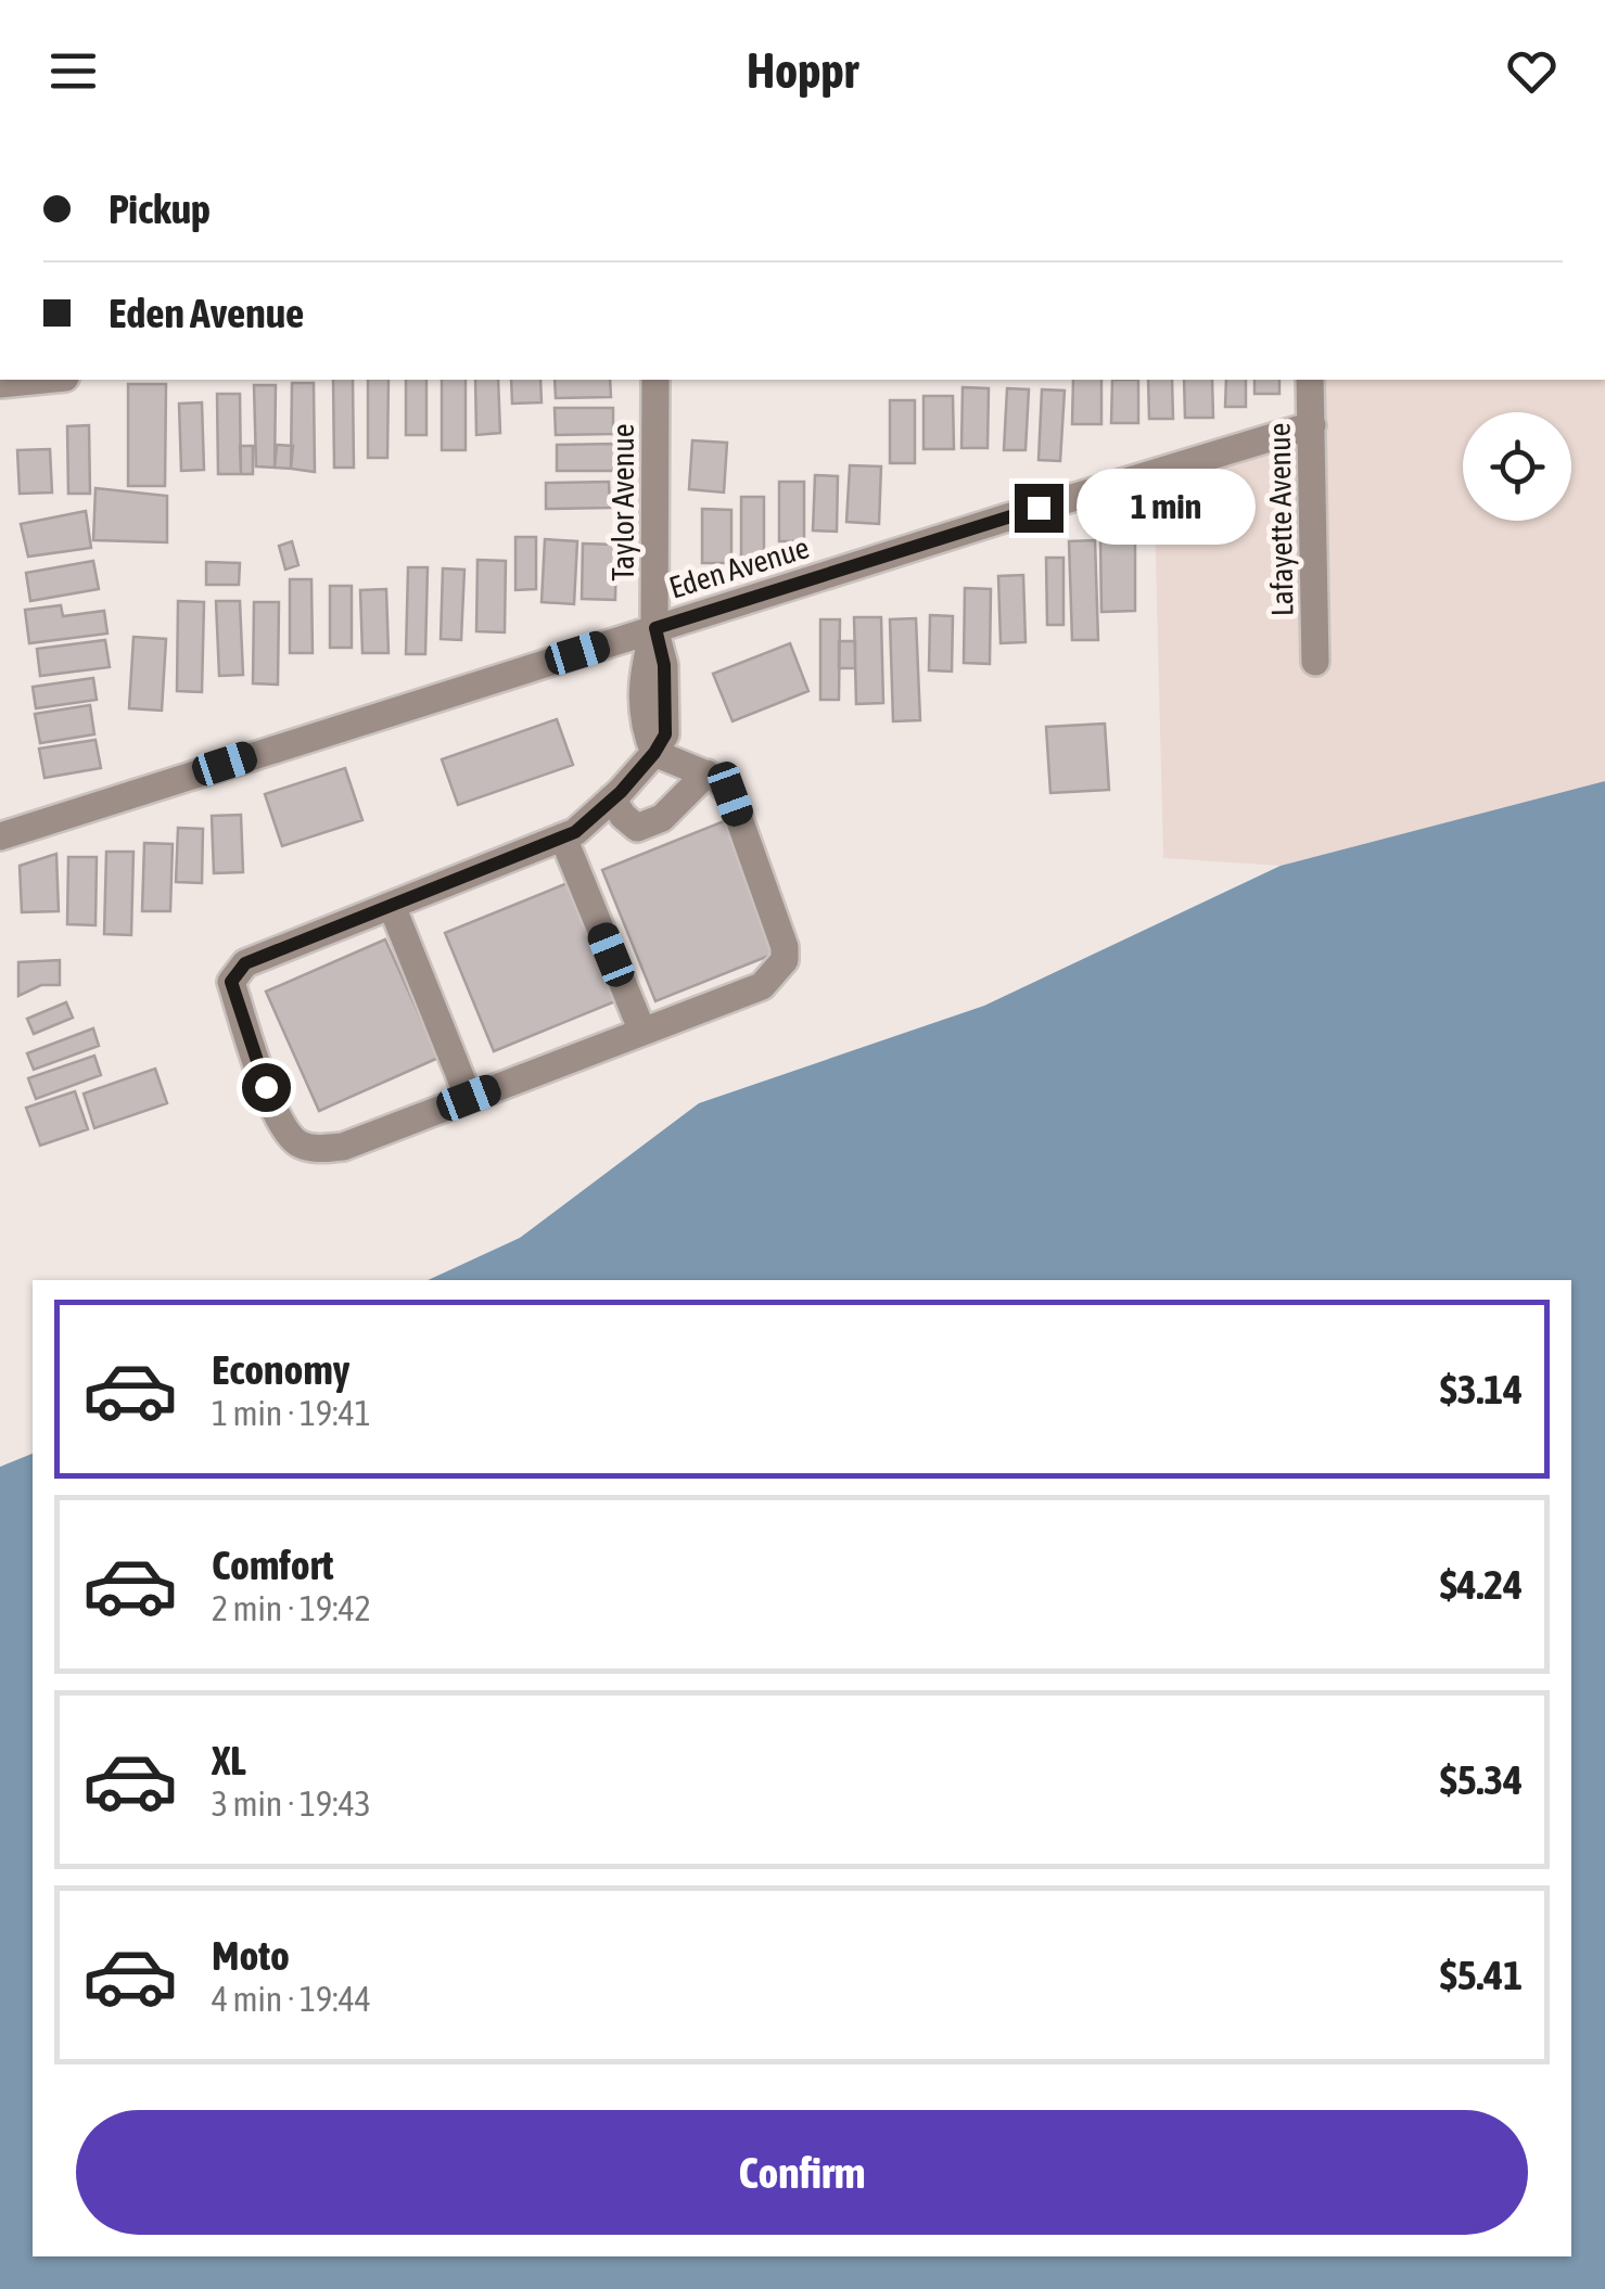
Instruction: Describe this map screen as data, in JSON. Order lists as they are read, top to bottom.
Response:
{
  "streets": {
    "street": ["Taylor Avenue", "Lafayette Avenue", "Eden Avenue"]
  },
  "crossings": [
    ["Taylor Avenue", "Eden Avenue"],
    ["Lafayette Avenue", "Eden Avenue"]
  ],
  "page": {
    "header": "Hoppr",
    "banner": ["Pickup", "Eden Avenue"],
    "bubble": "1 min",
    "list": [
      {
        "name": "Economy",
        "note": "1 min · 19:41",
        "value": "$3.14"
      },
      {
        "name": "Comfort",
        "note": "2 min · 19:42",
        "value": "$4.24"
      },
      {
        "name": "XL",
        "note": "3 min · 19:43",
        "value": "$5.34"
      },
      {
        "name": "Moto",
        "note": "4 min · 19:44",
        "value": "$5.41"
      }
    ],
    "buttons": "Confirm"
  }
}
